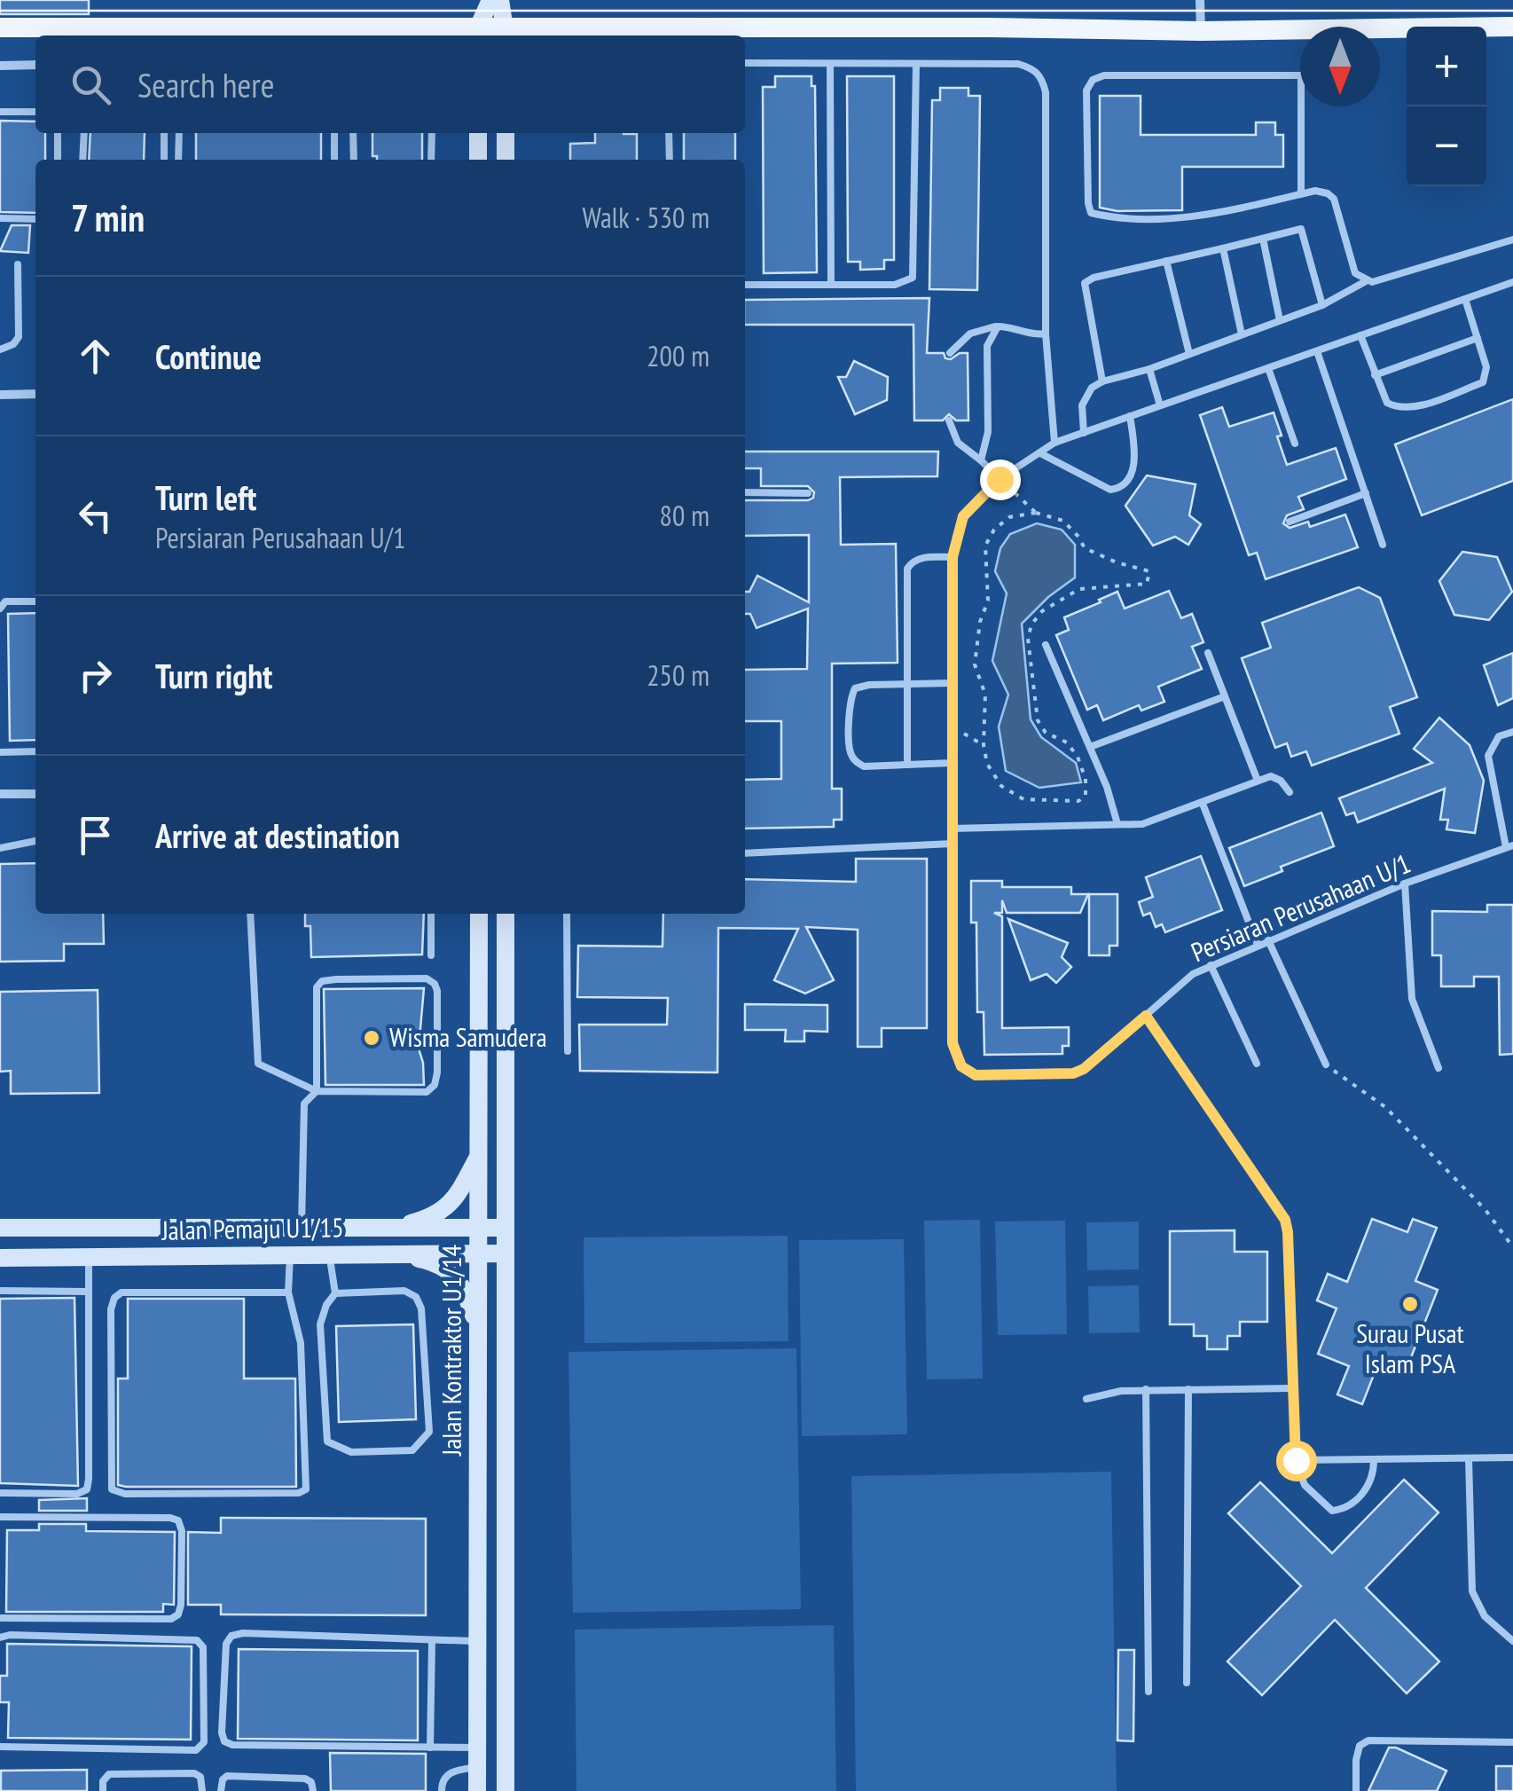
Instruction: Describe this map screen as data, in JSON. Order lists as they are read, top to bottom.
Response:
{
  "streets": {
    "street": ["Jalan Pemaju U1/15", "Jalan Kontraktor U1/14"],
    "lane": ["Persiaran Perusahaan U/1"]
  },
  "crossings": [
    ["Jalan Pemaju U1/15", "Jalan Kontraktor U1/14"]
  ],
  "places": ["Wisma Samudera", "Surau Pusat Islam PSA"],
  "north": "bottom",
  "page": {
    "map_buttons": ["+", "−"],
    "search": "Search here",
    "heading": ["7 min", "Walk · 530 m"],
    "list": [
      ["Continue", "200 m"],
      ["Turn left", "Persiaran Perusahaan U/1", "80 m"],
      ["Turn right", "250 m"],
      "Arrive at destination"
    ]
  }
}
